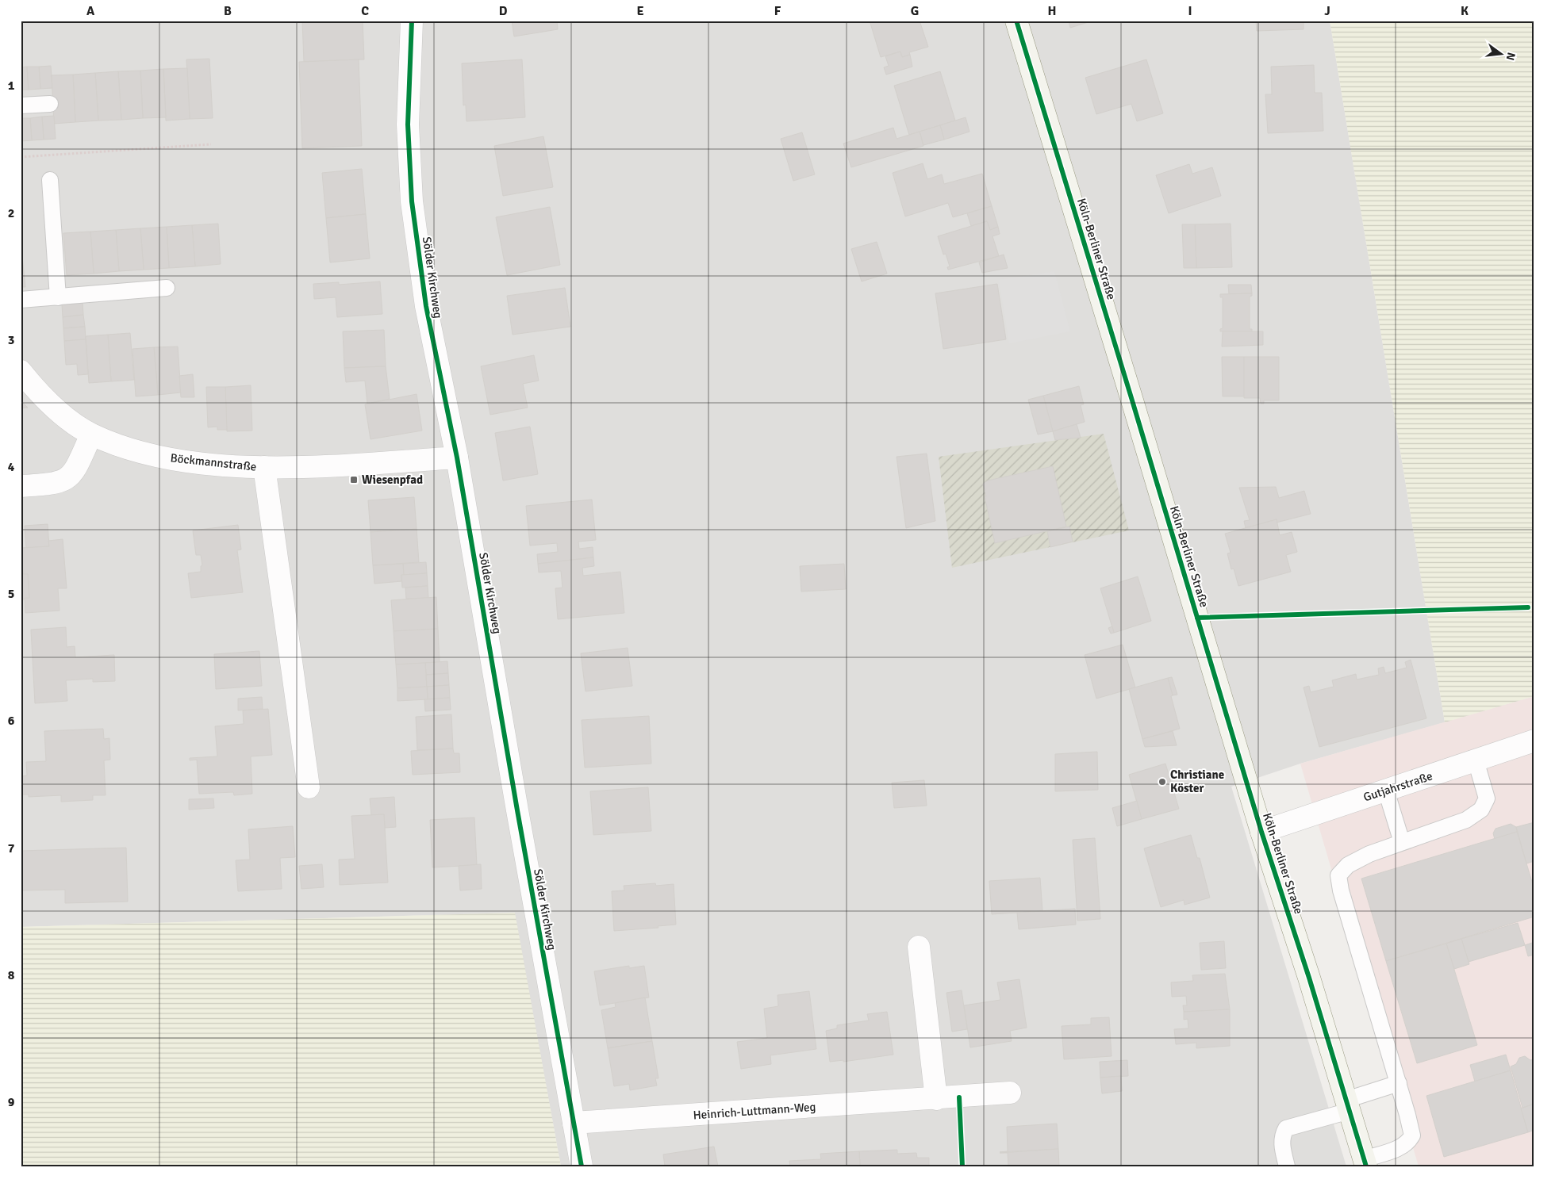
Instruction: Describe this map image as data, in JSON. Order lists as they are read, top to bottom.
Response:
{
  "streets": {
    "main road": ["Köln-Berliner Straße"],
    "street": [
      "Sölder Kirchweg",
      "Böckmannstraße",
      "Gutjahrstraße",
      "Heinrich-Luttmann-Weg"
    ]
  },
  "crossings": [
    ["Köln-Berliner Straße", "Gutjahrstraße"],
    ["Sölder Kirchweg", "Böckmannstraße"],
    ["Sölder Kirchweg", "Heinrich-Luttmann-Weg"]
  ],
  "places": {
    "transit": ["Wiesenpfad"],
    "other": ["Christiane Köster"]
  },
  "north": "right",
  "grid": {
    "columns": [
      "A",
      "B",
      "C",
      "D",
      "E",
      "F",
      "G",
      "H",
      "I",
      "J",
      "K"
    ],
    "rows": [
      "1",
      "2",
      "3",
      "4",
      "5",
      "6",
      "7",
      "8",
      "9"
    ]
  }
}
